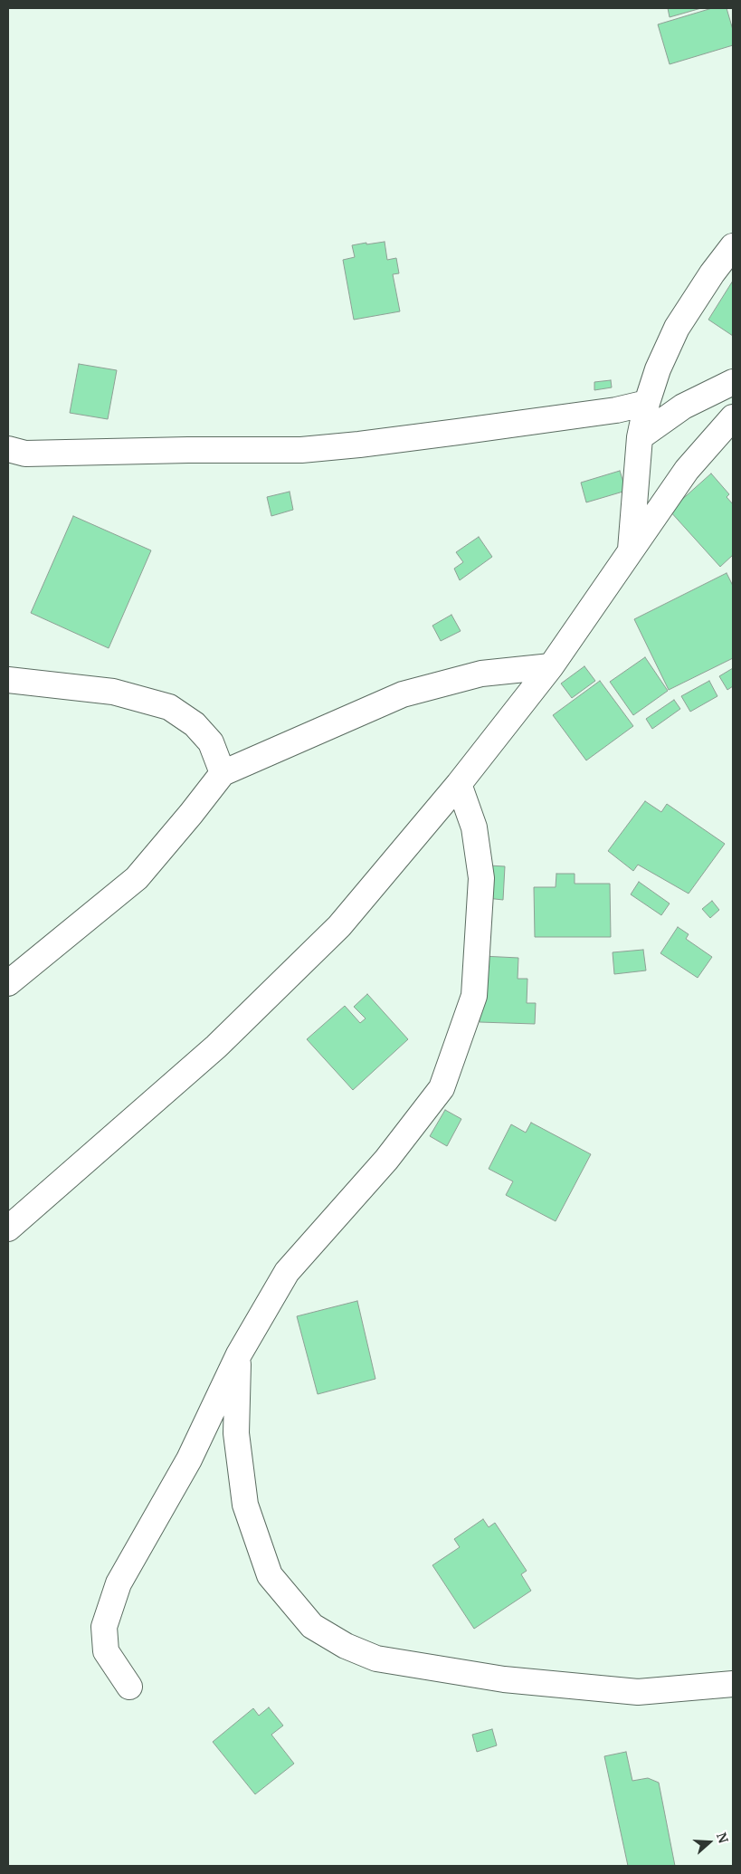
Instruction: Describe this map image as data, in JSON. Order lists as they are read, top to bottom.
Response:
{
  "north": "right"
}
